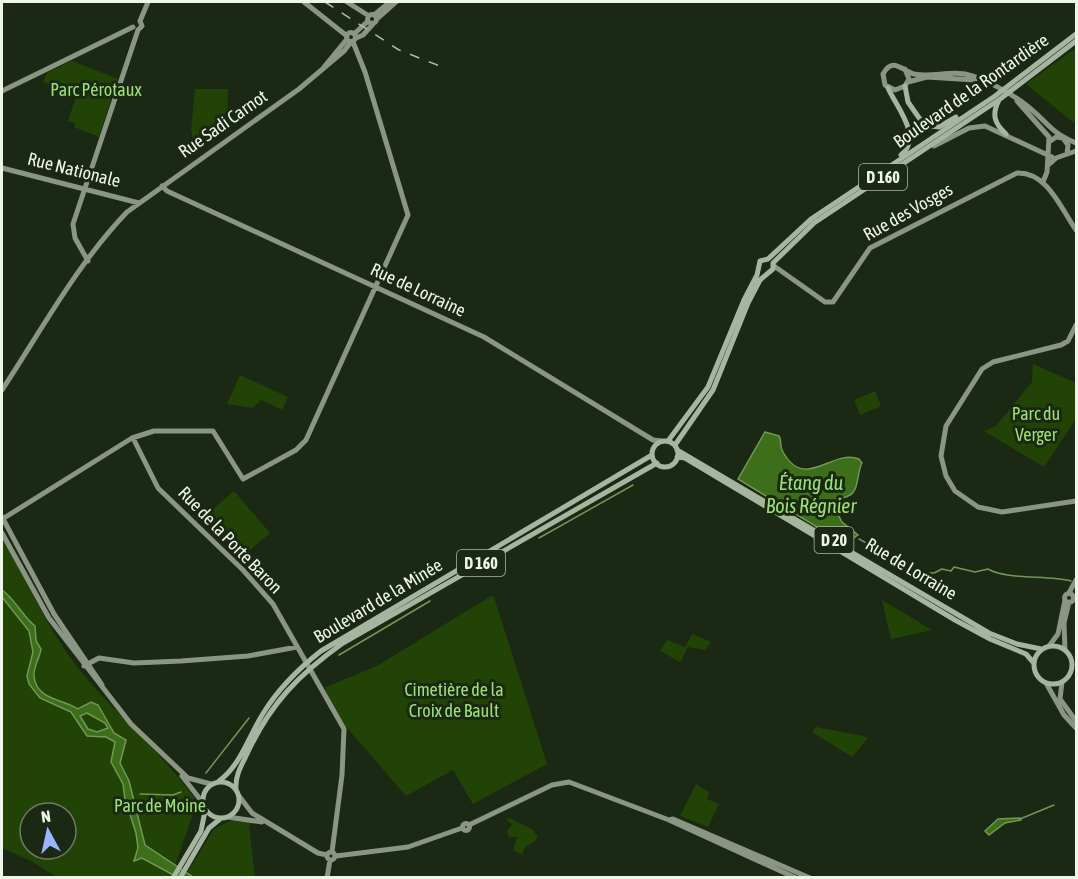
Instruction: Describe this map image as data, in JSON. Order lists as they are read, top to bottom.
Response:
{
  "streets": {
    "main road": [
      "Boulevard de la Rontardière",
      "D 160",
      "Rue de Lorraine",
      "D 20",
      "Boulevard de la Minée"
    ],
    "street": [
      "Rue Sadi Carnot",
      "Rue Nationale",
      "Rue des Vosges",
      "Rue de la Porte Baron"
    ]
  },
  "crossings": [
    ["Boulevard de la Rontardière", "Rue des Vosges"],
    ["Boulevard de la Rontardière", "Rue de Lorraine"],
    ["Boulevard de la Rontardière", "Boulevard de la Minée"],
    ["Rue Sadi Carnot", "Rue Nationale"],
    ["Rue Sadi Carnot", "Rue de Lorraine"],
    ["D 160", "Rue de la Porte Baron"],
    ["D 160", "Boulevard de la Minée"],
    ["Rue de Lorraine", "Boulevard de la Minée"],
    ["Rue de la Porte Baron", "Boulevard de la Minée"]
  ],
  "water": ["Étang du Bois Régnier"],
  "parks": [
    "Parc Pérotaux",
    "Parc du Verger",
    "Cimetière de la Croix de Bault",
    "Parc de Moine"
  ],
  "north": "top"
}
